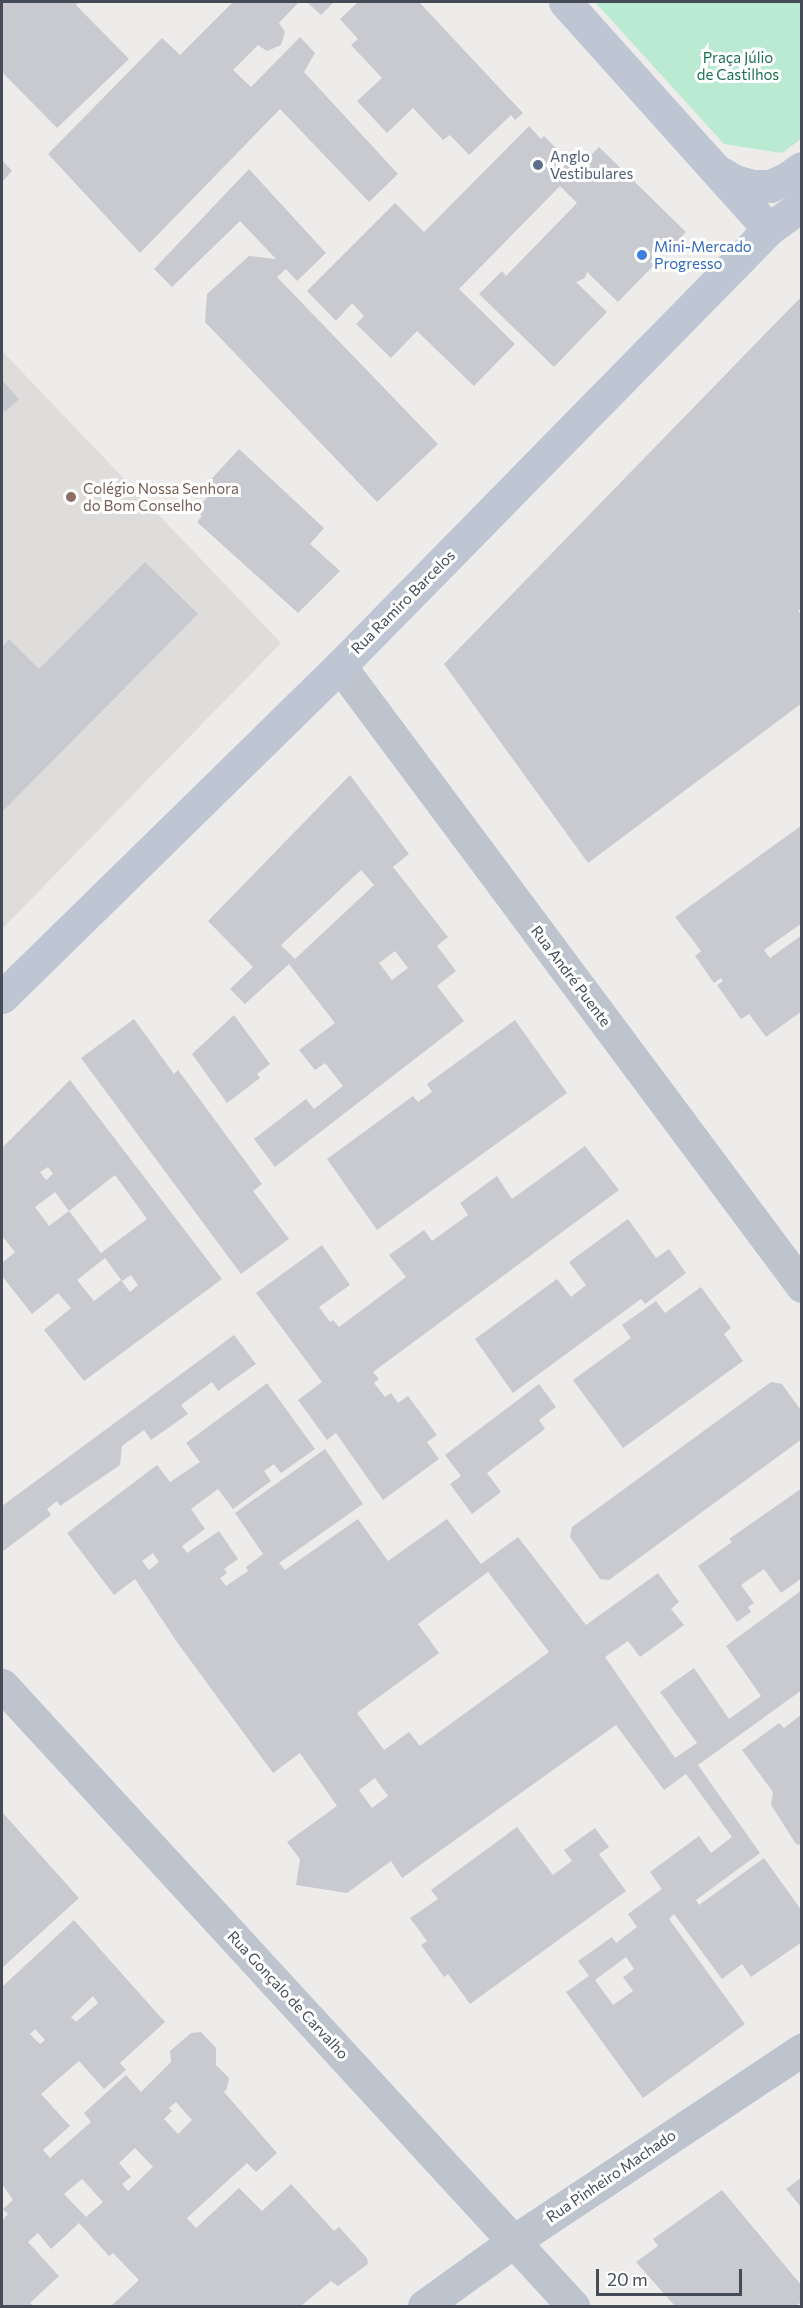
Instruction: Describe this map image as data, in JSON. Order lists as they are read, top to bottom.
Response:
{
  "streets": {
    "street": [
      "Rua Ramiro Barcelos",
      "Rua André Puente",
      "Rua Gonçalo de Carvalho",
      "Rua Pinheiro Machado"
    ]
  },
  "crossings": [
    ["Rua Ramiro Barcelos", "Rua André Puente"],
    ["Rua Gonçalo de Carvalho", "Rua Pinheiro Machado"]
  ],
  "parks": ["Praça Júlio de Castilhos"],
  "places": ["Anglo Vestibulares", "Mini-Mercado Progresso", "Colégio Nossa Senhora do Bom Conselho"],
  "scale_bar": "20 m"
}
